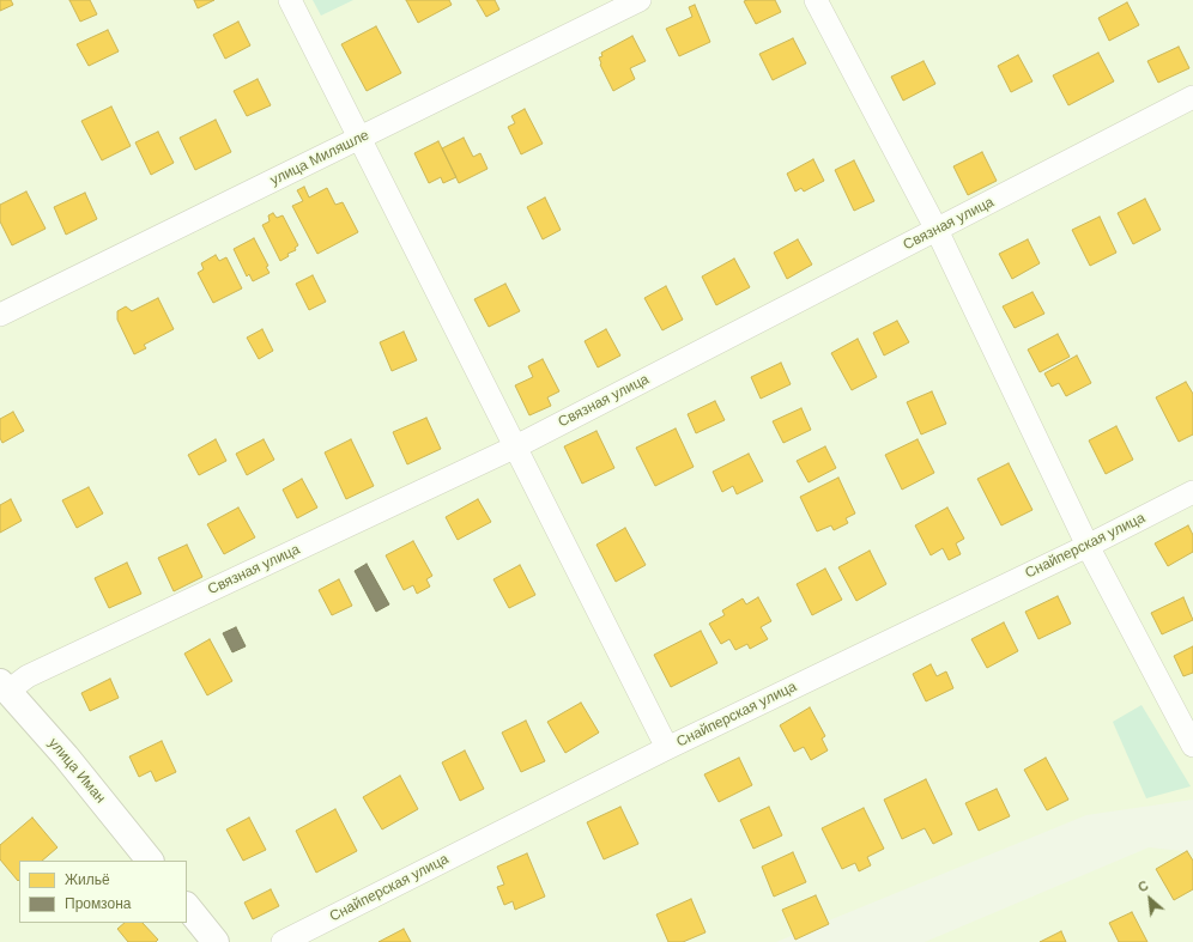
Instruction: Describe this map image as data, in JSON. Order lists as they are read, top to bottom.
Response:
{
  "streets": {
    "street": [
      "улица Миляшле",
      "Связная улица",
      "Снайперская улица",
      "улица Иман"
    ]
  },
  "crossings": [
    ["Связная улица", "улица Иман"]
  ],
  "legend": ["Жильё", "Промзона"],
  "north": "top left"
}
